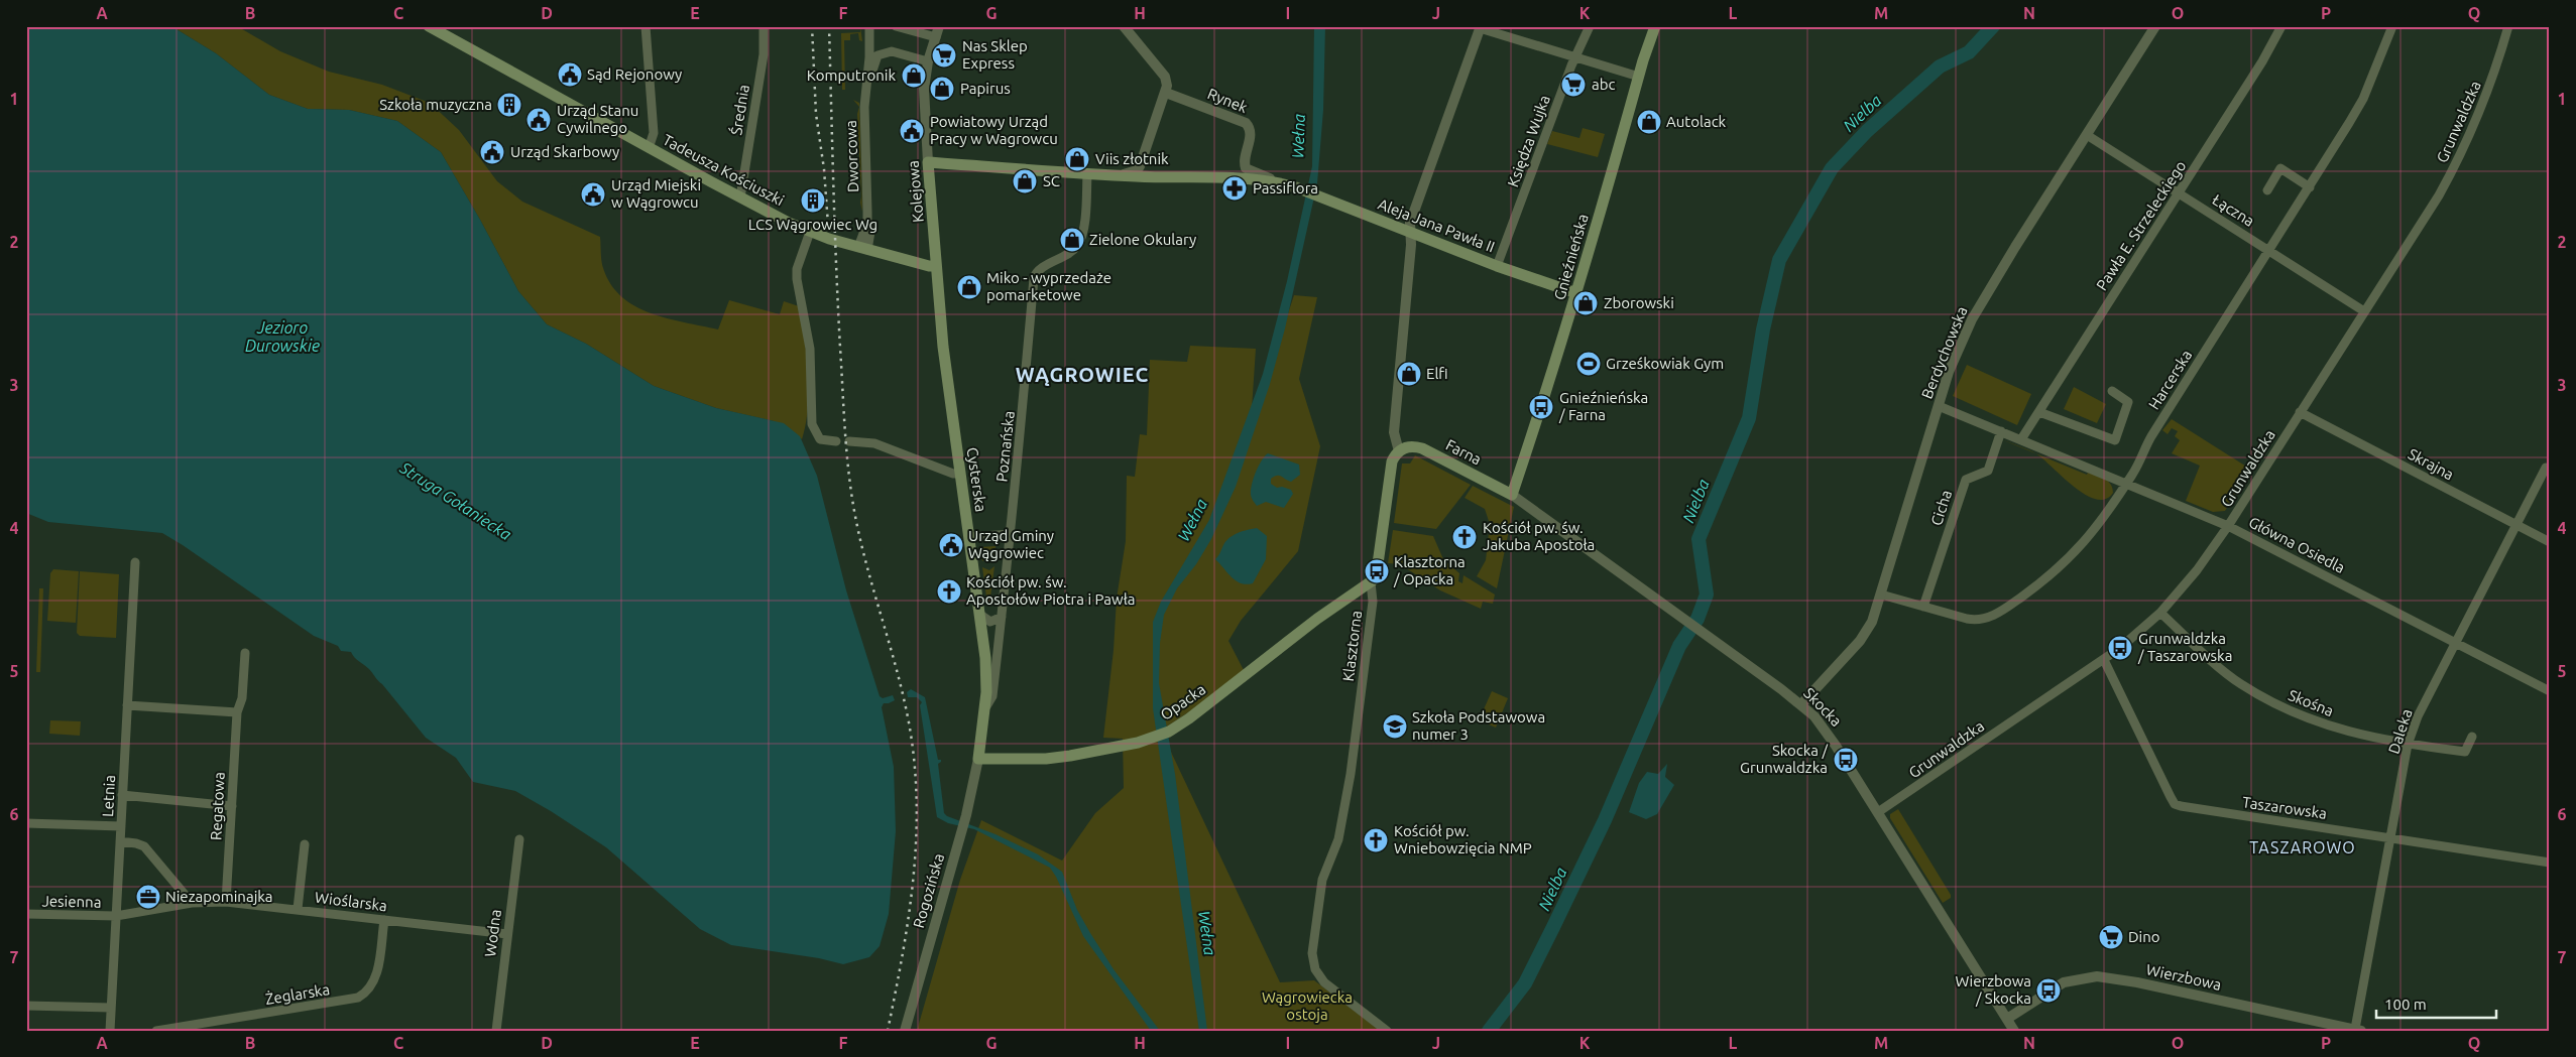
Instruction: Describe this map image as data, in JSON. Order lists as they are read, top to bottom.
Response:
{
  "streets": {
    "main road": [
      "Tadeusza Kościuszki",
      "Kolejowa",
      "Aleja Jana Pawła II",
      "Gnieźnieńska",
      "Farna",
      "Cysterska",
      "Klasztorna",
      "Opacka"
    ],
    "street": [
      "Rynek",
      "Średnia",
      "Grunwaldzka",
      "Księdza Wujka",
      "Dworcowa",
      "Łączna",
      "Pawła E. Strzeleckiego",
      "Berdychowska",
      "Harcerska",
      "Poznańska",
      "Skrajna",
      "Cicha",
      "Główna Osiedla",
      "Skośna",
      "Skocka",
      "Daleka",
      "Letnia",
      "Regatowa",
      "Taszarowska",
      "Rogozińska",
      "Jesienna",
      "Wioślarska",
      "Wodna",
      "Wierzbowa",
      "Żeglarska"
    ]
  },
  "crossings": [
    ["Rynek", "Aleja Jana Pawła II"],
    ["Średnia", "Tadeusza Kościuszki"],
    ["Grunwaldzka", "Łączna"],
    ["Grunwaldzka", "Skrajna"],
    ["Grunwaldzka", "Główna Osiedla"],
    ["Grunwaldzka", "Skośna"],
    ["Grunwaldzka", "Skocka"],
    ["Grunwaldzka", "Taszarowska"],
    ["Księdza Wujka", "Aleja Jana Pawła II"],
    ["Dworcowa", "Tadeusza Kościuszki"],
    ["Dworcowa", "Kolejowa"],
    ["Tadeusza Kościuszki", "Kolejowa"],
    ["Tadeusza Kościuszki", "Cysterska"],
    ["Kolejowa", "Cysterska"],
    ["Łączna", "Pawła E. Strzeleckiego"],
    ["Łączna", "Berdychowska"],
    ["Łączna", "Harcerska"],
    ["Aleja Jana Pawła II", "Gnieźnieńska"],
    ["Pawła E. Strzeleckiego", "Główna Osiedla"],
    ["Gnieźnieńska", "Farna"],
    ["Gnieźnieńska", "Skocka"],
    ["Berdychowska", "Harcerska"],
    ["Berdychowska", "Główna Osiedla"],
    ["Berdychowska", "Skocka"],
    ["Harcerska", "Cicha"],
    ["Harcerska", "Główna Osiedla"],
    ["Poznańska", "Cysterska"],
    ["Farna", "Klasztorna"],
    ["Farna", "Skocka"],
    ["Skrajna", "Daleka"],
    ["Cysterska", "Opacka"],
    ["Cysterska", "Rogozińska"],
    ["Cicha", "Główna Osiedla"],
    ["Główna Osiedla", "Daleka"],
    ["Klasztorna", "Opacka"],
    ["Opacka", "Rogozińska"],
    ["Skośna", "Daleka"],
    ["Skocka", "Wierzbowa"],
    ["Daleka", "Taszarowska"],
    ["Daleka", "Wierzbowa"],
    ["Letnia", "Jesienna"],
    ["Letnia", "Wioślarska"],
    ["Regatowa", "Wioślarska"],
    ["Jesienna", "Wioślarska"],
    ["Wioślarska", "Wodna"],
    ["Wioślarska", "Żeglarska"]
  ],
  "districts": ["WĄGROWIEC", "TASZAROWO"],
  "water": [
    "Nielba",
    "Wełna",
    "Jezioro Durowskie",
    "Struga Gołaniecka"
  ],
  "parks": ["Wągrowiecka ostoja"],
  "places": {
    "supermarket": ["Nas Sklep Express", "abc", "Dino"],
    "public building": [
      "Sąd Rejonowy",
      "Urząd Stanu Cywilnego",
      "Powiatowy Urząd Pracy w Wagrowcu",
      "Urząd Skarbowy",
      "Urząd Miejski w Wągrowcu",
      "Urząd Gminy Wągrowiec"
    ],
    "shop": [
      "Komputronik",
      "Papirus",
      "Autolack",
      "Viis złotnik",
      "SC",
      "Zielone Okulary",
      "Miko - wyprzedaże pomarketowe",
      "Zborowski",
      "Elfi"
    ],
    "building": ["Szkoła muzyczna", "LCS Wągrowiec Wg"],
    "pharmacy": ["Passiflora"],
    "sports": ["Grześkowiak Gym"],
    "bus stop": [
      "Gnieźnieńska / Farna",
      "Klasztorna / Opacka",
      "Grunwaldzka / Taszarowska",
      "Skocka / Grunwaldzka",
      "Wierzbowa / Skocka"
    ],
    "church": ["Kościół pw. św. Jakuba Apostoła", "Kościół pw. św. Apostołów Piotra i Pawła", "Kościół pw. Wniebowzięcia NMP"],
    "school or university": ["Szkoła Podstawowa numer 3"],
    "office": ["Niezapominajka"]
  },
  "scale_bar": "100 m",
  "grid": {
    "columns": [
      "A",
      "B",
      "C",
      "D",
      "E",
      "F",
      "G",
      "H",
      "I",
      "J",
      "K",
      "L",
      "M",
      "N",
      "O",
      "P",
      "Q"
    ],
    "rows": [
      "1",
      "2",
      "3",
      "4",
      "5",
      "6",
      "7"
    ]
  }
}
